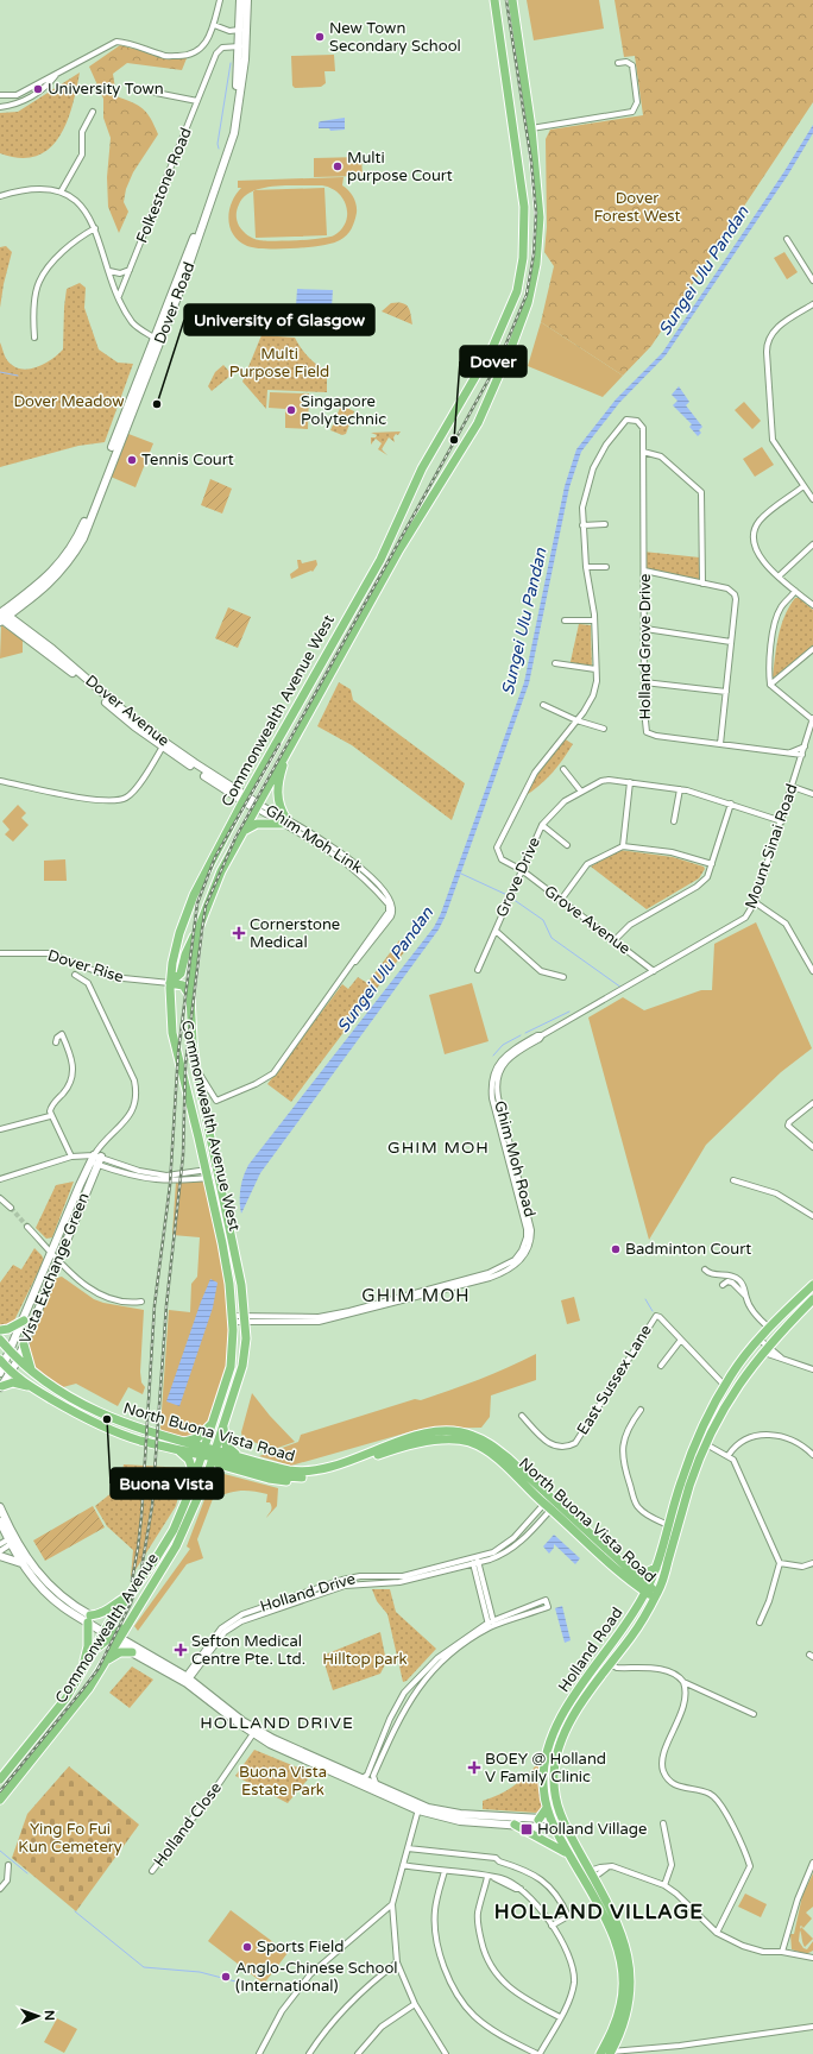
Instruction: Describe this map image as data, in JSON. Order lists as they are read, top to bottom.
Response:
{
  "streets": {
    "main road": [
      "Commonwealth Avenue West",
      "North Buona Vista Road",
      "Commonwealth Avenue",
      "Holland Road"
    ],
    "street": [
      "Folkestone Road",
      "Dover Road",
      "Holland Grove Drive",
      "Dover Avenue",
      "Ghim Moh Link",
      "Mount Sinai Road",
      "Grove Drive",
      "Grove Avenue",
      "Dover Rise",
      "Ghim Moh Road",
      "Vista Exchange Green",
      "East Sussex Lane",
      "Holland Drive",
      "Holland Close"
    ]
  },
  "crossings": [
    ["Folkestone Road", "Dover Road"],
    ["Dover Road", "Dover Avenue"],
    ["Holland Grove Drive", "Mount Sinai Road"],
    ["Dover Avenue", "Commonwealth Avenue West"],
    ["Dover Avenue", "Ghim Moh Link"],
    ["Commonwealth Avenue West", "Ghim Moh Link"],
    ["Commonwealth Avenue West", "Dover Rise"],
    ["Commonwealth Avenue West", "Ghim Moh Road"],
    ["Commonwealth Avenue West", "North Buona Vista Road"],
    ["Commonwealth Avenue West", "Commonwealth Avenue"],
    ["Mount Sinai Road", "Grove Drive"],
    ["Mount Sinai Road", "Grove Avenue"],
    ["Mount Sinai Road", "Ghim Moh Road"],
    ["Grove Drive", "Grove Avenue"],
    ["Grove Avenue", "Ghim Moh Road"],
    ["Vista Exchange Green", "North Buona Vista Road"],
    ["East Sussex Lane", "Holland Road"],
    ["North Buona Vista Road", "Holland Drive"],
    ["North Buona Vista Road", "Commonwealth Avenue"],
    ["North Buona Vista Road", "Holland Road"]
  ],
  "districts": [
    "GHIM MOH",
    "GHIM MOH",
    "HOLLAND DRIVE",
    "HOLLAND VILLAGE"
  ],
  "water": ["Sungei Ulu Pandan"],
  "parks": [
    "Dover Forest West",
    "Multi Purpose Field",
    "Dover Meadow",
    "Hilltop park",
    "Buona Vista Estate Park",
    "Ying Fo Fui Kun Cemetery"
  ],
  "places": {
    "other": [
      "New Town Secondary School",
      "University Town",
      "Multi purpose Court",
      "University of Glasgow",
      "Singapore Polytechnic",
      "Dover",
      "Tennis Court",
      "Badminton Court",
      "Buona Vista",
      "Sports Field",
      "Anglo-Chinese School (International)"
    ],
    "health": ["Cornerstone Medical", "Sefton Medical Centre Pte. Ltd.", "BOEY @ Holland V Family Clinic"],
    "transit": ["Holland Village"]
  },
  "north": "right"
}
